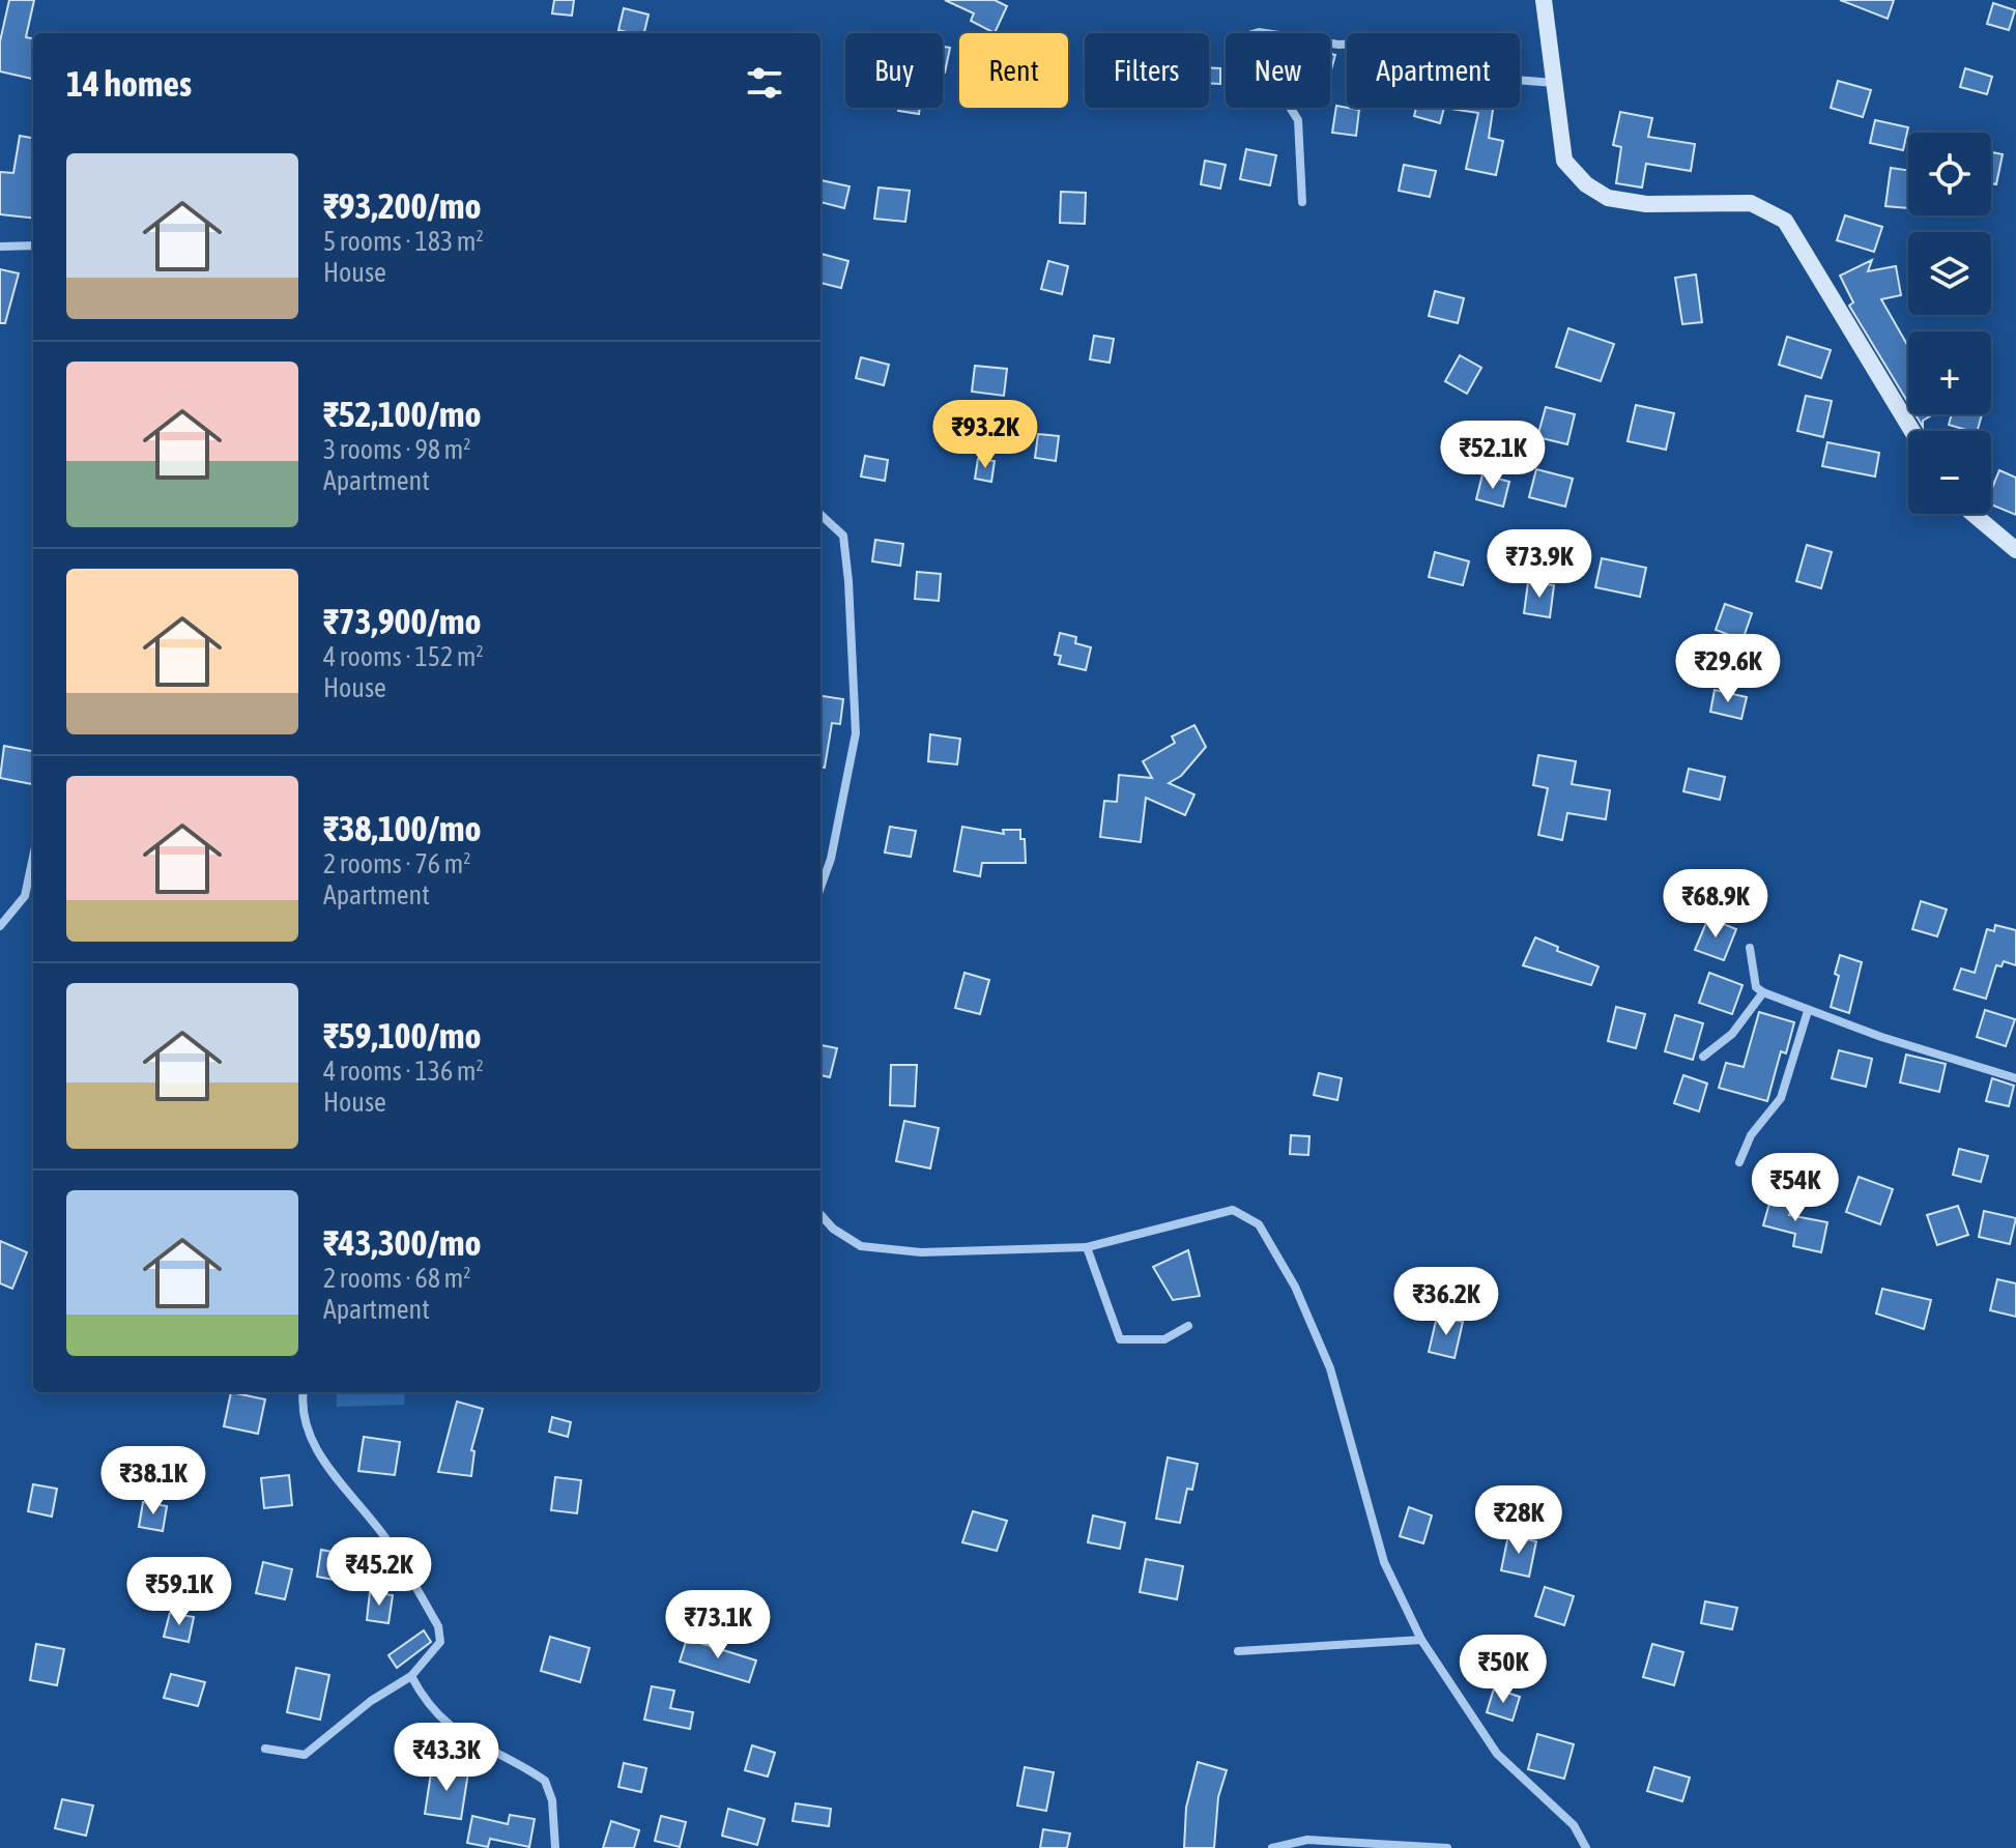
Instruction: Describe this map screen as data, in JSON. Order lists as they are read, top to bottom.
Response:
{
  "page": {
    "chip": [
      "Buy",
      "Rent",
      "Filters",
      "New",
      "Apartment"
    ],
    "heading": "14 homes",
    "map_buttons": ["+", "−"],
    "list": [
      {
        "name": "₹93,200/mo",
        "note": "5 rooms · 183 m² · House"
      },
      {
        "name": "₹52,100/mo",
        "note": "3 rooms · 98 m² · Apartment"
      },
      {
        "name": "₹73,900/mo",
        "note": "4 rooms · 152 m² · House"
      },
      {
        "name": "₹38,100/mo",
        "note": "2 rooms · 76 m² · Apartment"
      },
      {
        "name": "₹59,100/mo",
        "note": "4 rooms · 136 m² · House"
      },
      {
        "name": "₹43,300/mo",
        "note": "2 rooms · 68 m² · Apartment"
      }
    ],
    "price": [
      "₹93.2K",
      "₹52.1K",
      "₹73.9K",
      "₹29.6K",
      "₹68.9K",
      "₹54K",
      "₹36.2K",
      "₹38.1K",
      "₹28K",
      "₹45.2K",
      "₹59.1K",
      "₹73.1K",
      "₹50K",
      "₹43.3K"
    ]
  }
}
